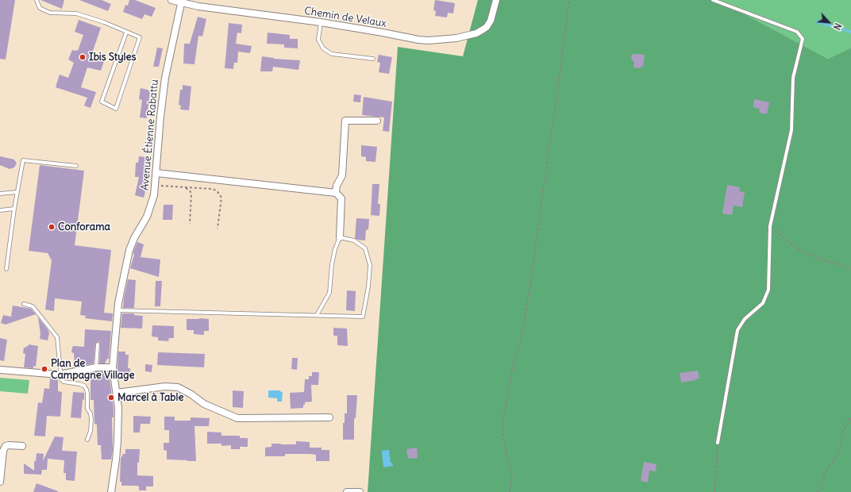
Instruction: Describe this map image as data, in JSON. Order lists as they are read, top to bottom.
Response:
{
  "streets": {
    "street": ["Chemin de Velaux", "Avenue Étienne Rabattu"]
  },
  "crossings": [
    ["Chemin de Velaux", "Avenue Étienne Rabattu"]
  ],
  "places": [
    "Ibis Styles",
    "Conforama",
    "Plan de Campagne Village",
    "Marcel à Table"
  ],
  "north": "bottom right"
}
